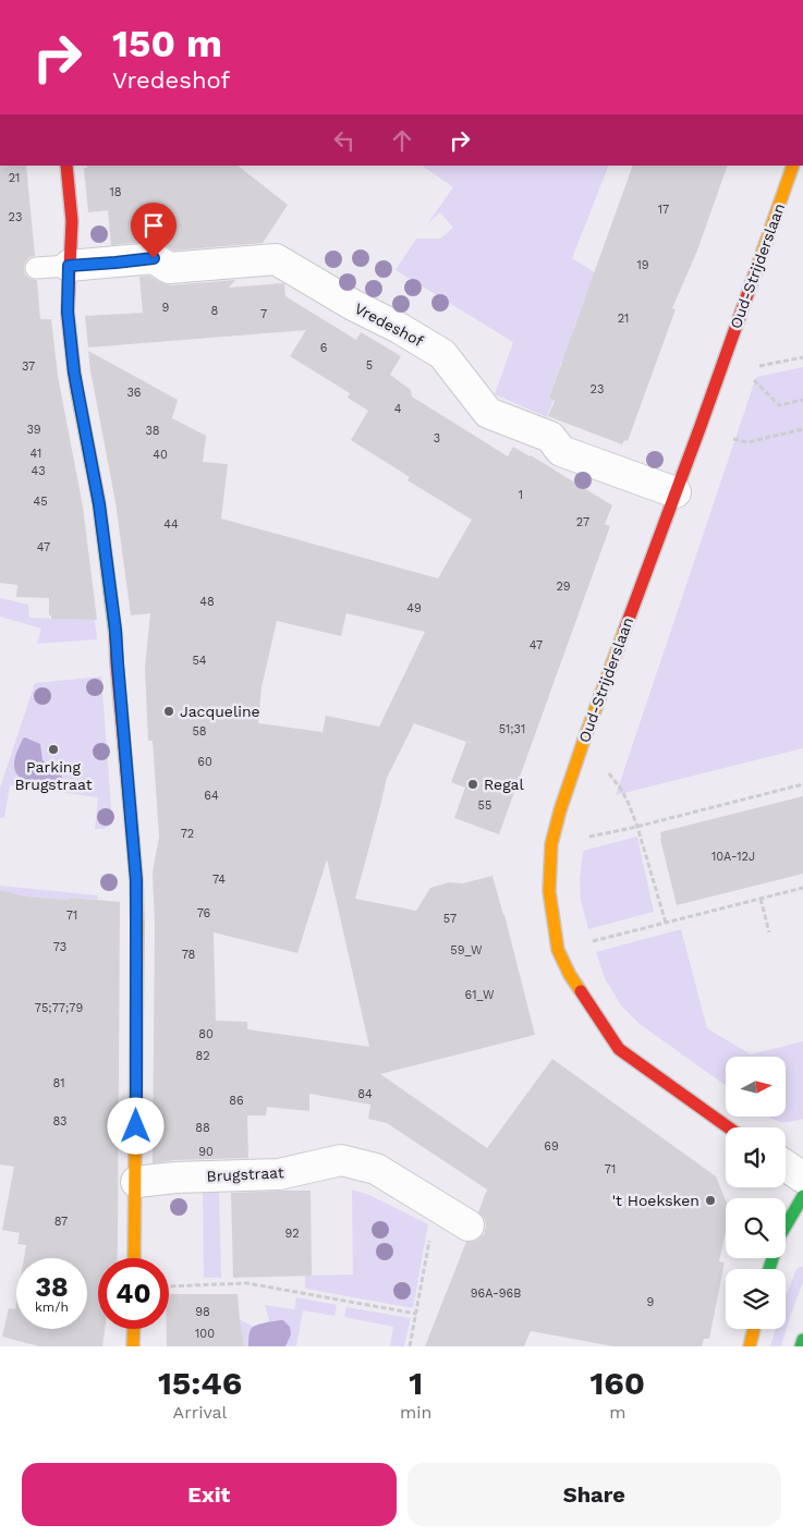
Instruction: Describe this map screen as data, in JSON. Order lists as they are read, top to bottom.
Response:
{
  "streets": {
    "street": ["Oud-Strijderslaan", "Vredeshof", "Brugstraat"]
  },
  "crossings": [
    ["Oud-Strijderslaan", "Vredeshof"]
  ],
  "places": [
    "Jacqueline",
    "Parking Brugstraat",
    "Regal",
    "'t Hoeksken"
  ],
  "house_numbers": [
    "21",
    "18",
    "17",
    "23",
    "19",
    "9",
    "8",
    "7",
    "21",
    "6",
    "5",
    "37",
    "23",
    "36",
    "4",
    "39",
    "38",
    "3",
    "41",
    "40",
    "43",
    "1",
    "45",
    "27",
    "44",
    "47",
    "29",
    "48",
    "49",
    "47",
    "54",
    "51;31",
    "58",
    "60",
    "64",
    "55",
    "72",
    "10A-12J",
    "74",
    "76",
    "71",
    "57",
    "73",
    "59_W",
    "78",
    "61_W",
    "75;77;79",
    "80",
    "82",
    "81",
    "84",
    "86",
    "83",
    "88",
    "69",
    "90",
    "71",
    "87",
    "92",
    "96A-96B",
    "9",
    "98",
    "100"
  ],
  "north": "right",
  "page": {
    "turn": ["150 m", "Vredeshof"],
    "speed": "38 km/h",
    "limit": "40",
    "eta": [
      "15:46",
      "Arrival",
      "1",
      "min",
      "160",
      "m"
    ],
    "buttons": ["Exit", "Share"]
  }
}
